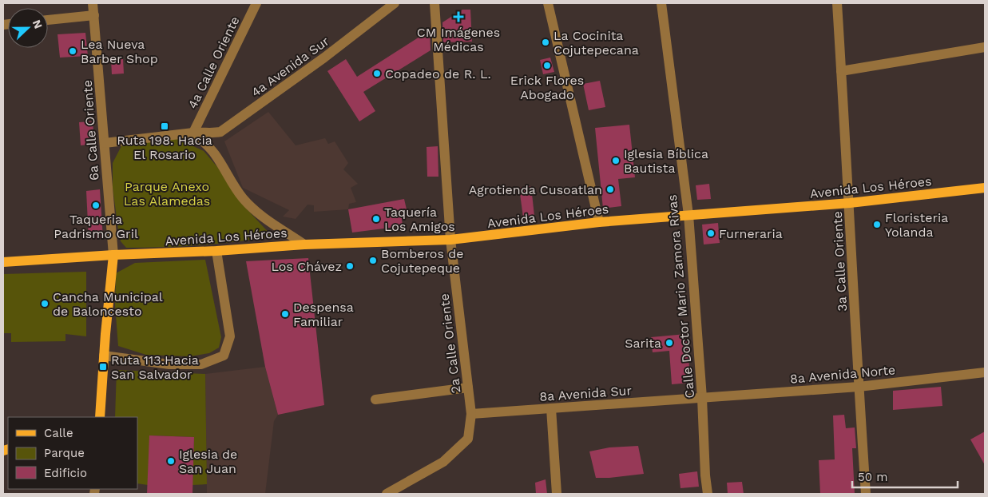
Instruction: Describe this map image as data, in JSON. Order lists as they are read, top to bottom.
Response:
{
  "streets": {
    "main road": ["Avenida Los Héroes"],
    "street": [
      "4a Calle Oriente",
      "4a Avenida Sur",
      "6a Calle Oriente",
      "3a Calle Oriente",
      "Calle Doctor Mario Zamora Rivas",
      "2a Calle Oriente",
      "8a Avenida Norte",
      "8a Avenida Sur"
    ]
  },
  "crossings": [
    ["4a Calle Oriente", "4a Avenida Sur"],
    ["4a Avenida Sur", "6a Calle Oriente"],
    ["6a Calle Oriente", "Avenida Los Héroes"],
    ["Avenida Los Héroes", "3a Calle Oriente"],
    ["Avenida Los Héroes", "Calle Doctor Mario Zamora Rivas"],
    ["Avenida Los Héroes", "2a Calle Oriente"],
    ["3a Calle Oriente", "8a Avenida Norte"],
    ["Calle Doctor Mario Zamora Rivas", "8a Avenida Norte"],
    ["Calle Doctor Mario Zamora Rivas", "8a Avenida Sur"],
    ["2a Calle Oriente", "8a Avenida Sur"],
    ["8a Avenida Norte", "8a Avenida Sur"]
  ],
  "parks": ["Parque Anexo Las Alamedas"],
  "places": {
    "health": ["CM Imágenes Médicas"],
    "other": [
      "La Cocinita Cojutepecana",
      "Lea Nueva Barber Shop",
      "Erick Flores Abogado",
      "Copadeo de R. L.",
      "Iglesia Bíblica Bautista",
      "Agrotienda Cusoatlan",
      "Taqueria Padrismo Gril",
      "Taquería Los Amigos",
      "Floristeria Yolanda",
      "Furneraria",
      "Bomberos de Cojutepeque",
      "Los Chávez",
      "Cancha Municipal de Baloncesto",
      "Despensa Familiar",
      "Sarita",
      "Iglesia de San Juan"
    ],
    "transit": ["Ruta 198. Hacia El Rosario", "Ruta 113.Hacia San Salvador"]
  },
  "legend": ["Calle", "Parque", "Edificio"],
  "scale_bar": "50 m",
  "north": "right"
}
